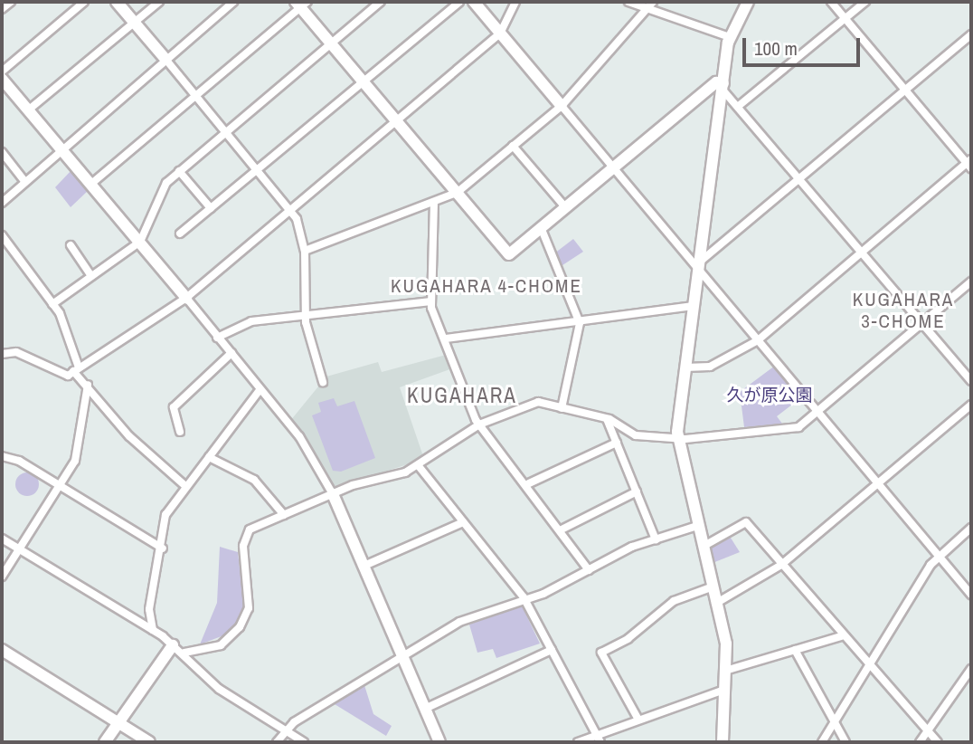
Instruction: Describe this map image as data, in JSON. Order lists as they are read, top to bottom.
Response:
{
  "districts": ["KUGAHARA 4-CHOME", "KUGAHARA 3-CHOME", "KUGAHARA"],
  "parks": ["久が原公園"],
  "scale_bar": "100 m"
}
